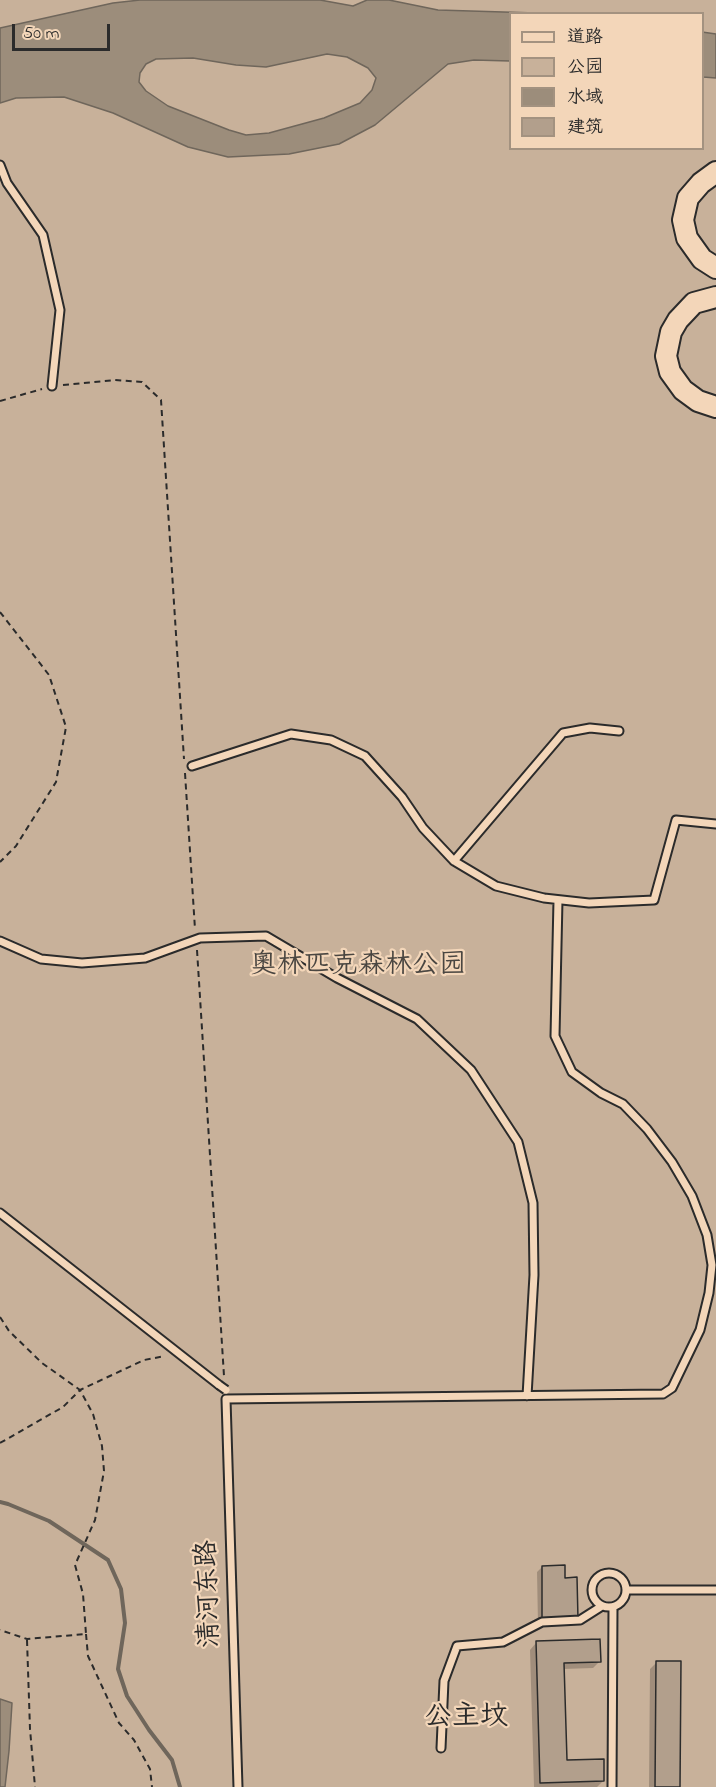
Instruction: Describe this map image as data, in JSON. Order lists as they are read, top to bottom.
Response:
{
  "streets": {
    "lane": ["清河东路"]
  },
  "districts": ["公主坟"],
  "parks": ["奥林匹克森林公园"],
  "legend": [
    "道路",
    "公园",
    "水域",
    "建筑"
  ],
  "scale_bar": "50 m"
}
